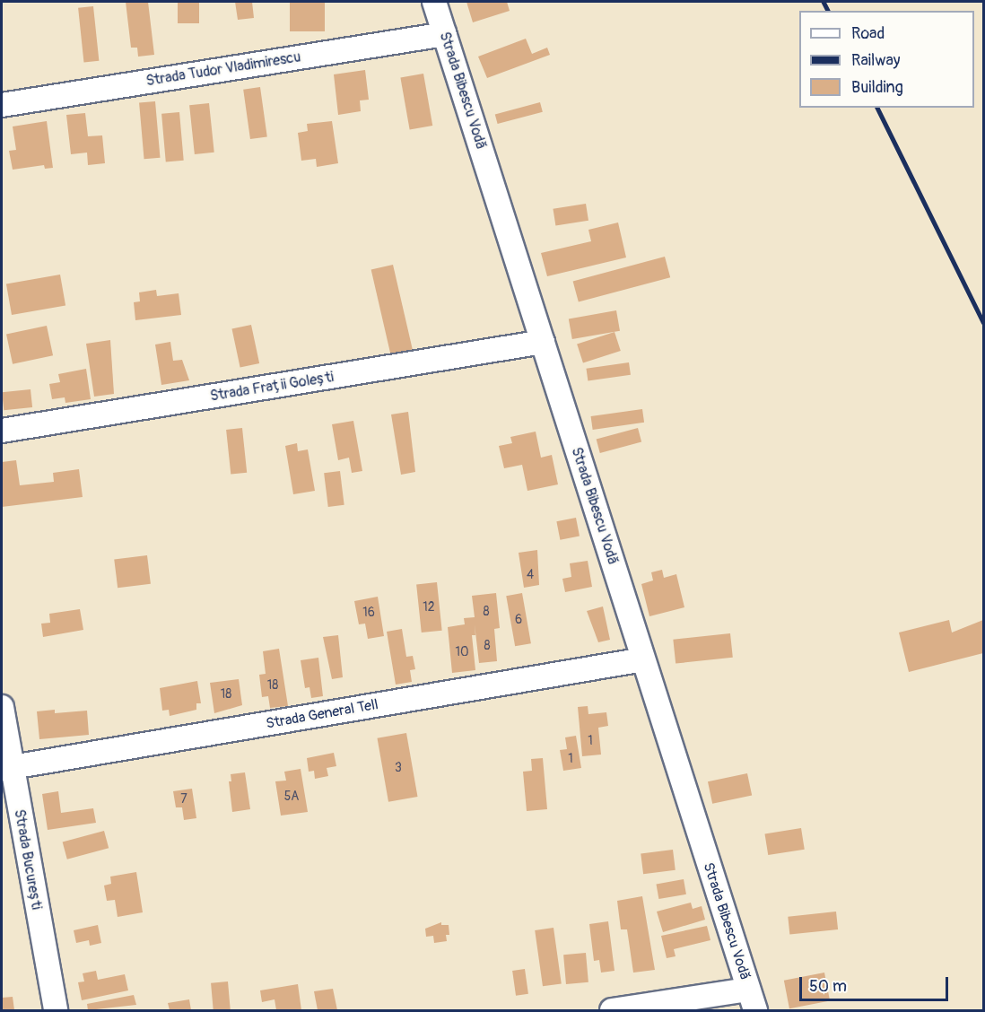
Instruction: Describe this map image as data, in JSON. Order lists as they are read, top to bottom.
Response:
{
  "streets": {
    "street": [
      "Strada Tudor Vladimirescu",
      "Strada Bibescu Vodă",
      "Strada Frații Golești",
      "Strada General Tell",
      "Strada București"
    ]
  },
  "crossings": [
    ["Strada Tudor Vladimirescu", "Strada Bibescu Vodă"],
    ["Strada Bibescu Vodă", "Strada Frații Golești"],
    ["Strada Bibescu Vodă", "Strada General Tell"],
    ["Strada General Tell", "Strada București"]
  ],
  "house_numbers": [
    "4",
    "12",
    "8",
    "16",
    "6",
    "8",
    "10",
    "18",
    "18",
    "1",
    "1",
    "3",
    "5A",
    "7"
  ],
  "legend": ["Road", "Railway", "Building"],
  "scale_bar": "50 m"
}
